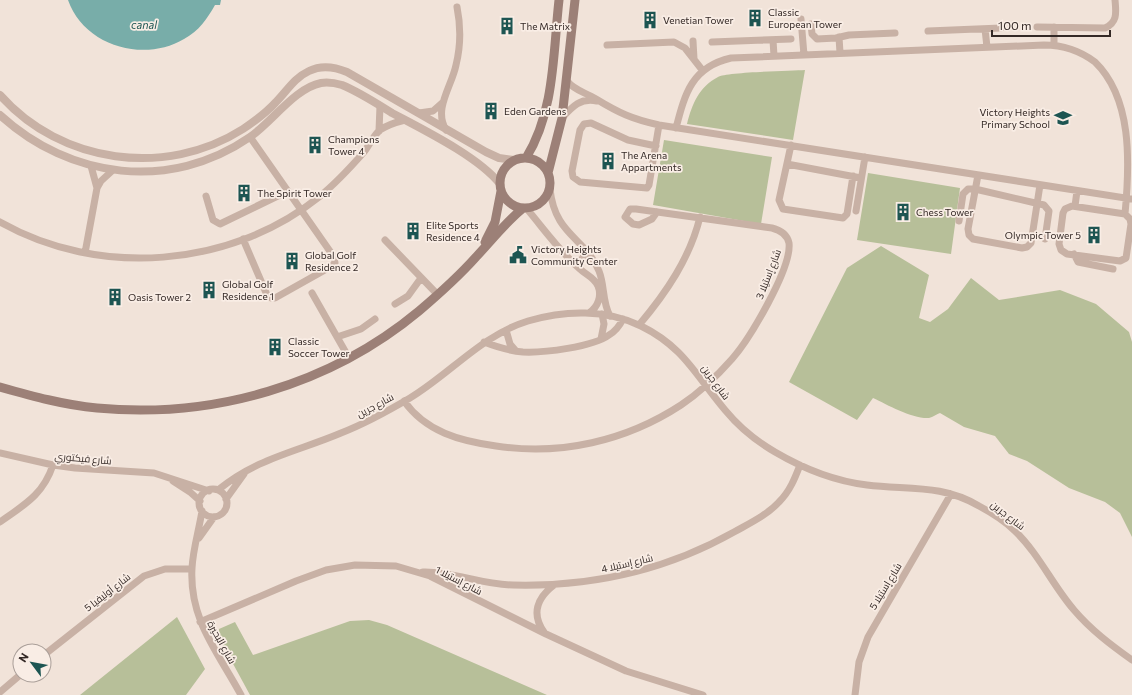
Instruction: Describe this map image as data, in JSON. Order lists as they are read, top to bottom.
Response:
{
  "streets": {
    "street": [
      "شارع إستيلا 3",
      "شارع جرين",
      "شارع فيكتوري",
      "شارع إستيلا 4",
      "شارع إستيلا 1",
      "شارع إستيلا 5",
      "شارع أوليفيا 5",
      "شارع البحيرة"
    ]
  },
  "crossings": [
    ["شارع إستيلا 3", "شارع جرين"],
    ["شارع جرين", "شارع فيكتوري"],
    ["شارع جرين", "شارع إستيلا 4"],
    ["شارع جرين", "شارع إستيلا 5"],
    ["شارع جرين", "شارع البحيرة"],
    ["شارع فيكتوري", "شارع البحيرة"],
    ["شارع إستيلا 4", "شارع إستيلا 1"],
    ["شارع إستيلا 1", "شارع البحيرة"],
    ["شارع أوليفيا 5", "شارع البحيرة"]
  ],
  "water": ["canal"],
  "places": {
    "building": [
      "Classic European Tower",
      "Venetian Tower",
      "The Matrix",
      "Eden Gardens",
      "Champions Tower 4",
      "The Arena Appartments",
      "The Spirit Tower",
      "Chess Tower",
      "Elite Sports Residence 4",
      "Olympic Tower 5",
      "Global Golf Residence 2",
      "Global Golf Residence 1",
      "Oasis Tower 2",
      "Classic Soccer Tower"
    ],
    "school or university": ["Victory Heights Primary School"],
    "public building": ["Victory Heights Community Center"]
  },
  "scale_bar": "100 m",
  "north": "top left"
}
